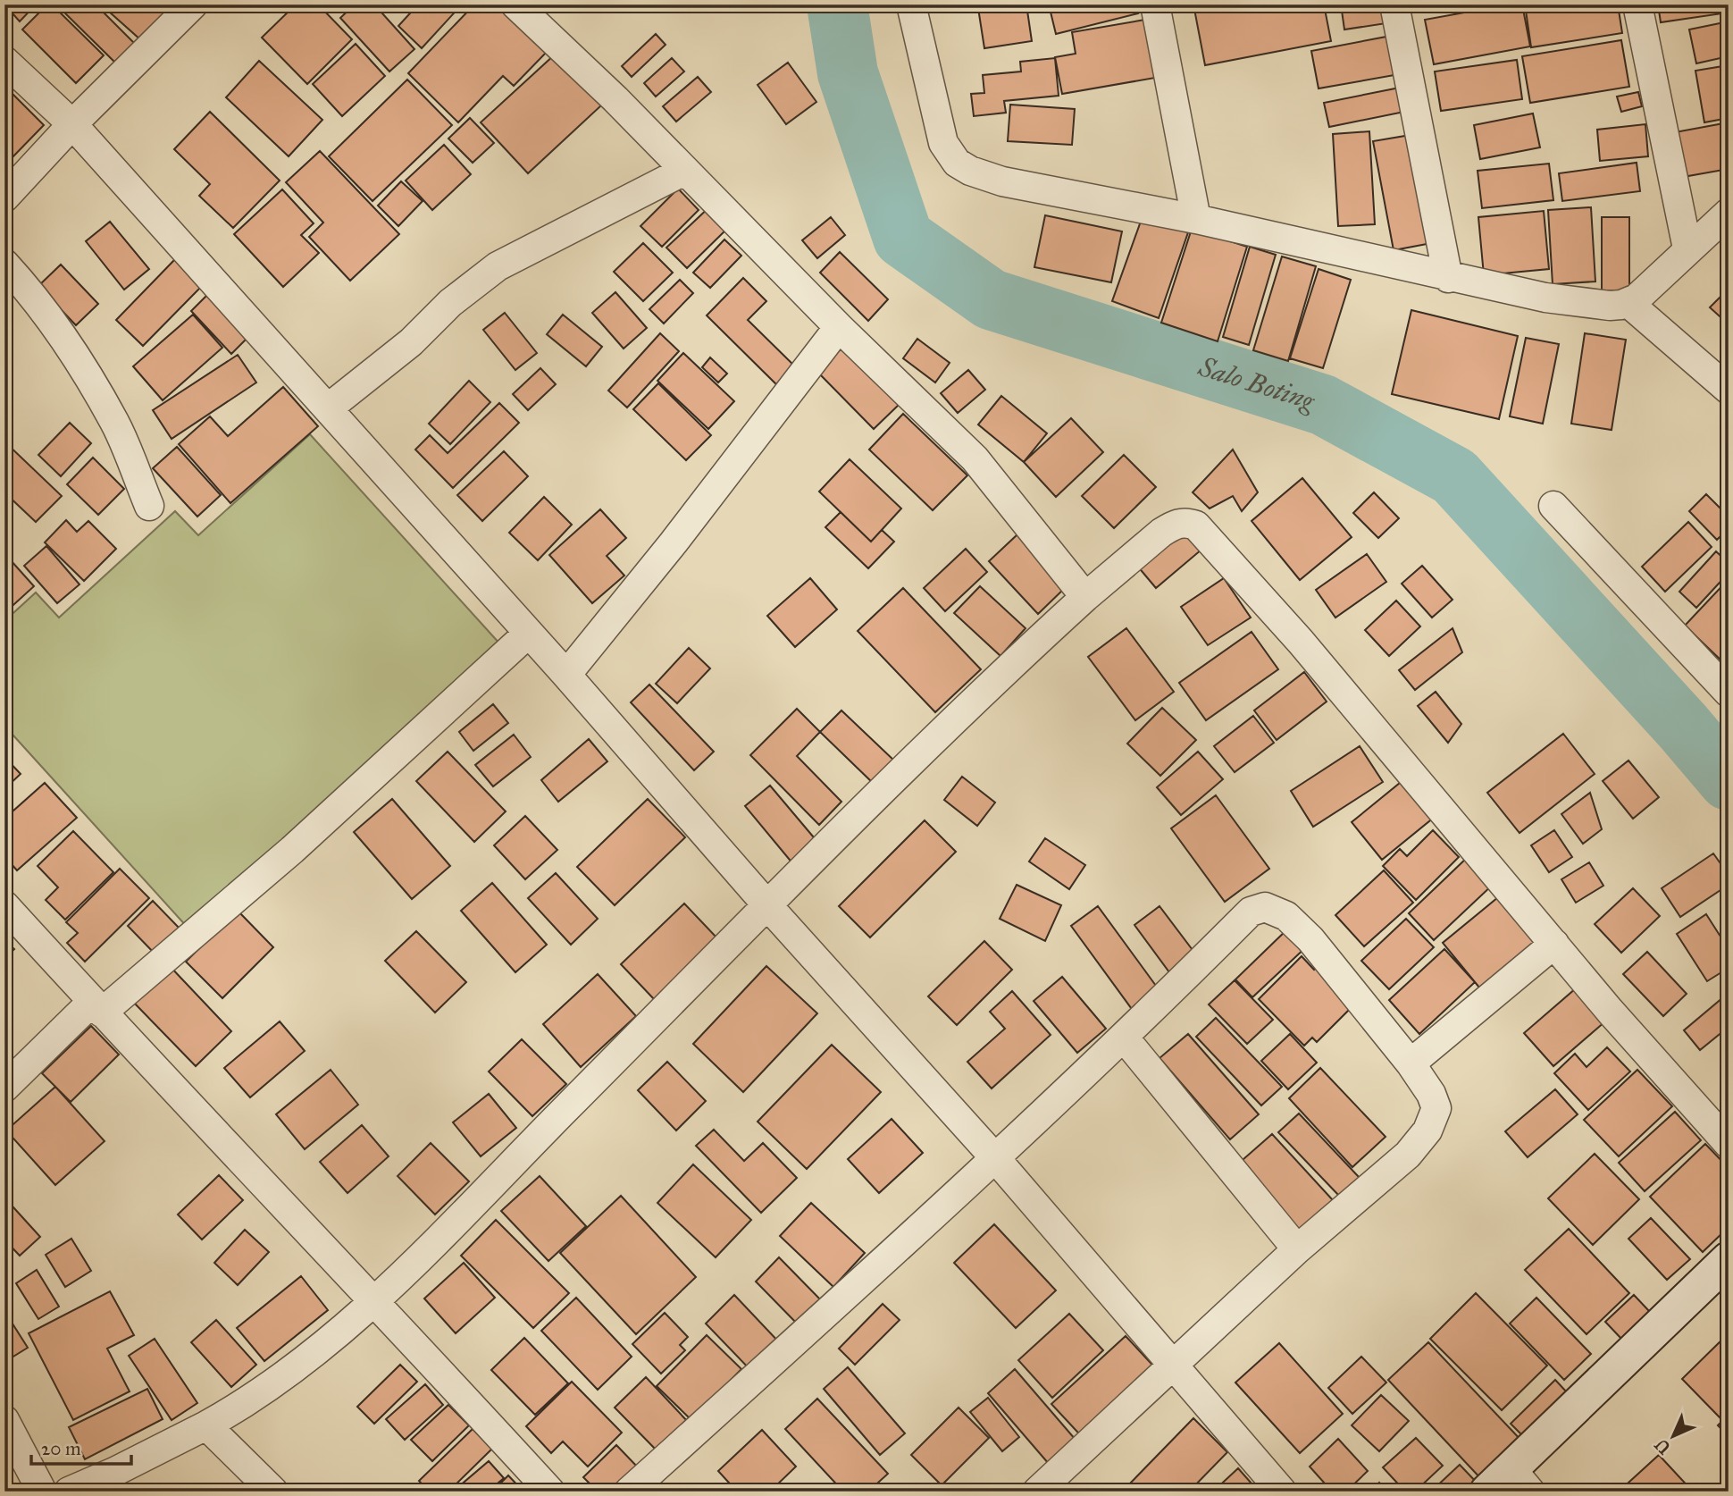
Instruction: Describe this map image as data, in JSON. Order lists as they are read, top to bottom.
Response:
{
  "water": ["Salo Boting"],
  "scale_bar": "20 m",
  "north": "bottom left"
}
